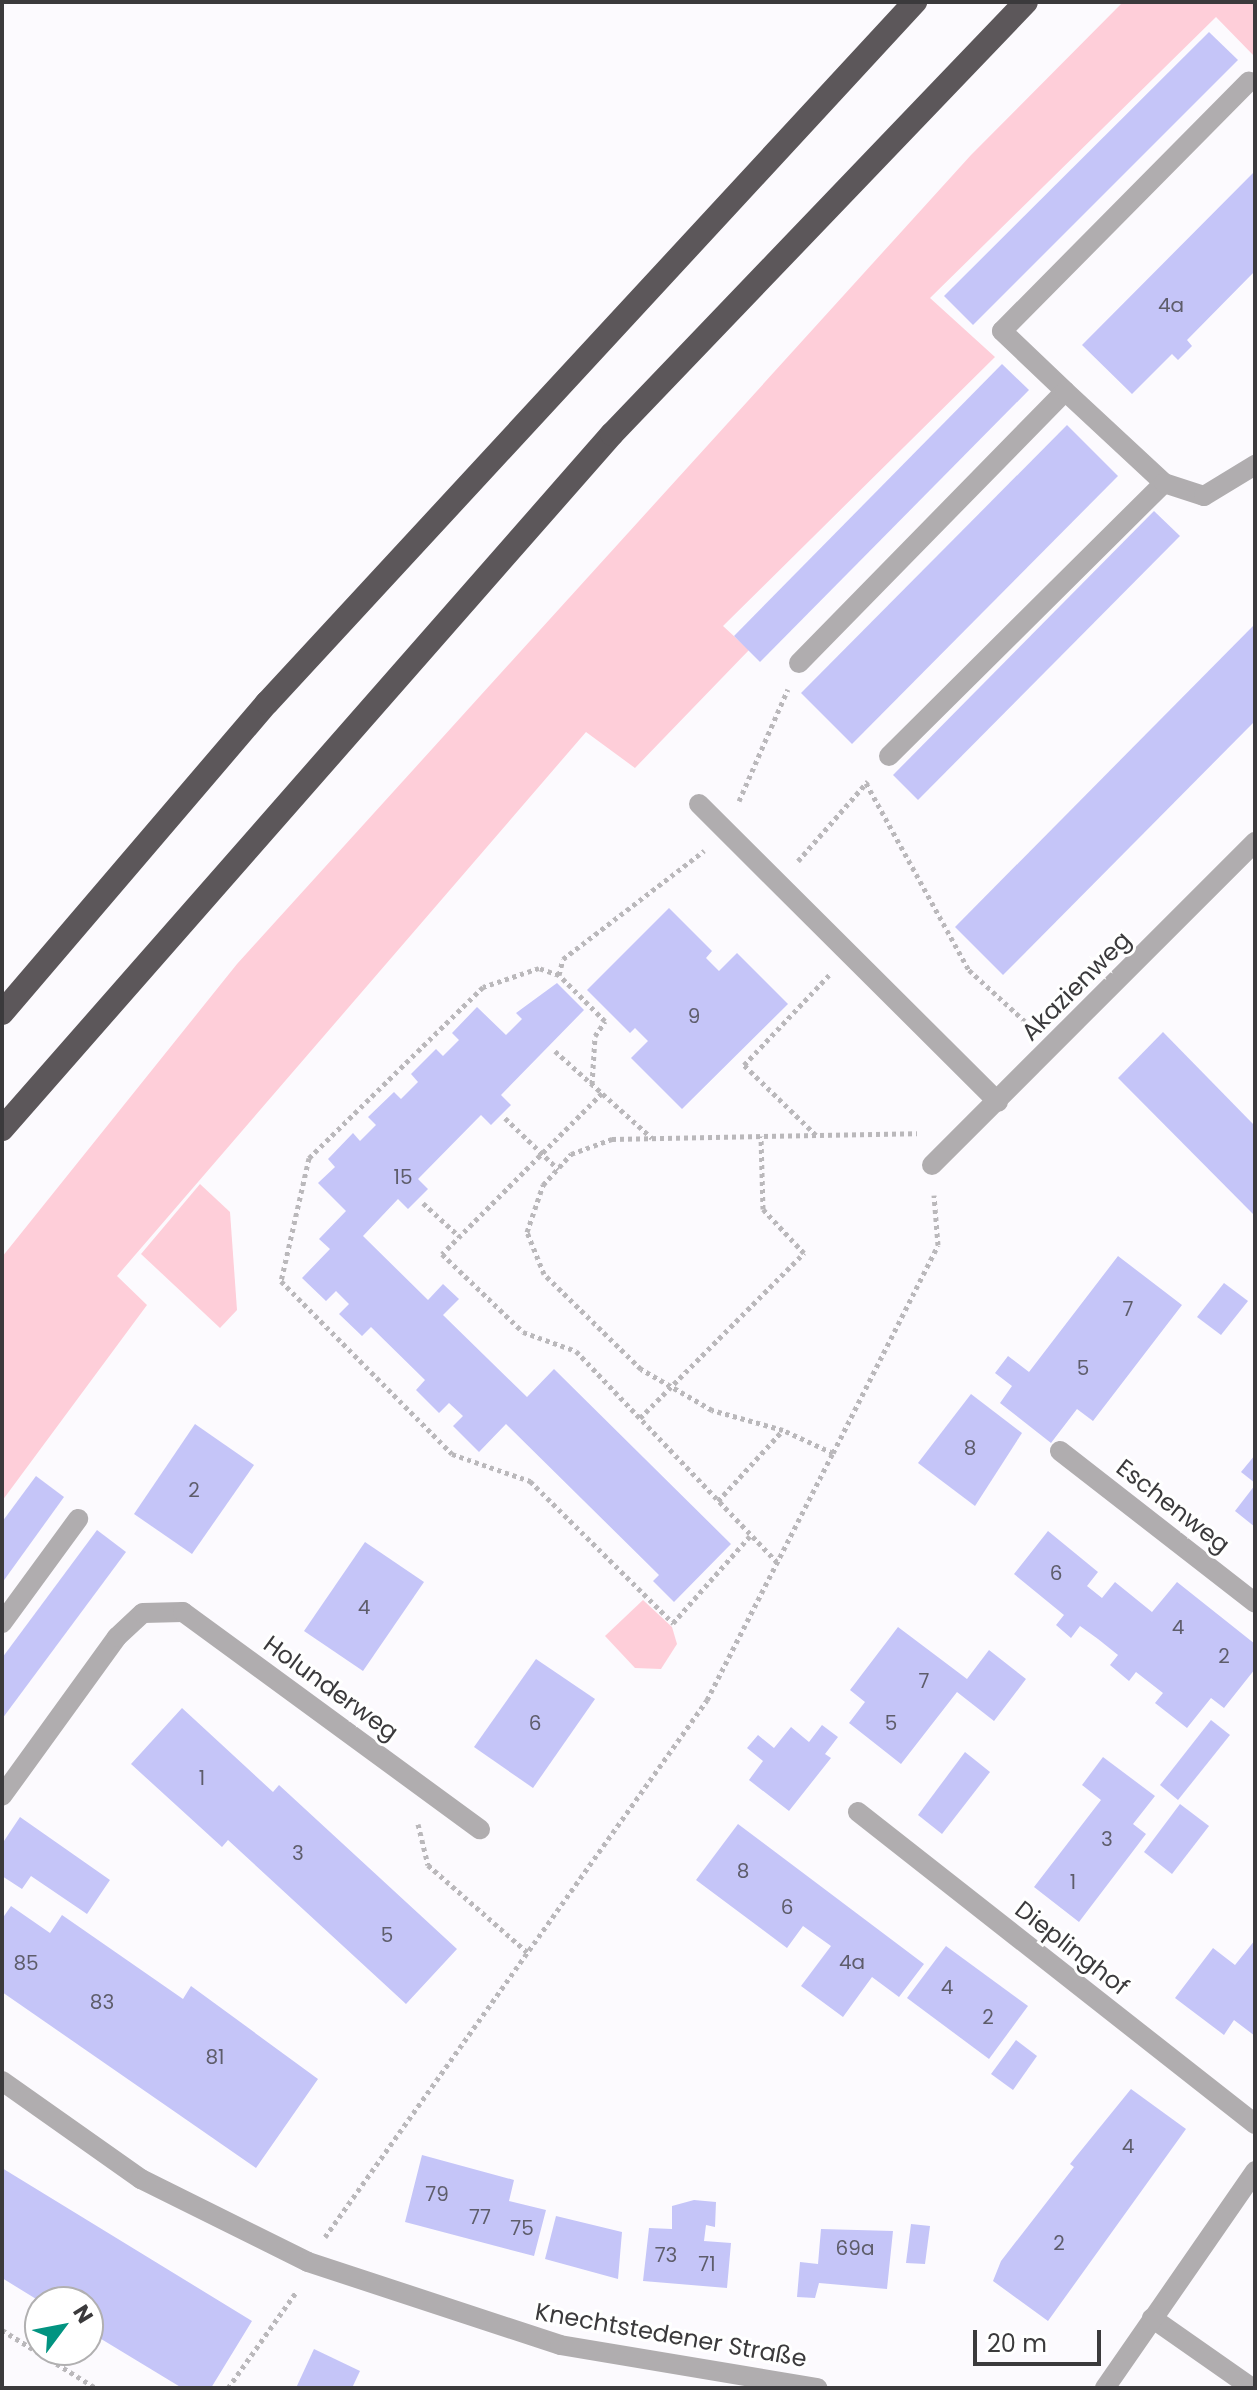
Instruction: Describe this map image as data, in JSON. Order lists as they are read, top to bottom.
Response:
{
  "streets": {
    "street": [
      "Akazienweg",
      "Eschenweg",
      "Holunderweg",
      "Dieplinghof",
      "Knechtstedener Straße"
    ]
  },
  "house_numbers": [
    "4a",
    "9",
    "15",
    "7",
    "5",
    "8",
    "2",
    "6",
    "4",
    "4",
    "2",
    "7",
    "6",
    "5",
    "1",
    "3",
    "3",
    "8",
    "1",
    "6",
    "5",
    "4a",
    "85",
    "4",
    "83",
    "2",
    "81",
    "4",
    "79",
    "77",
    "75",
    "2",
    "69a",
    "73",
    "71"
  ],
  "scale_bar": "20 m",
  "north": "top right"
}
